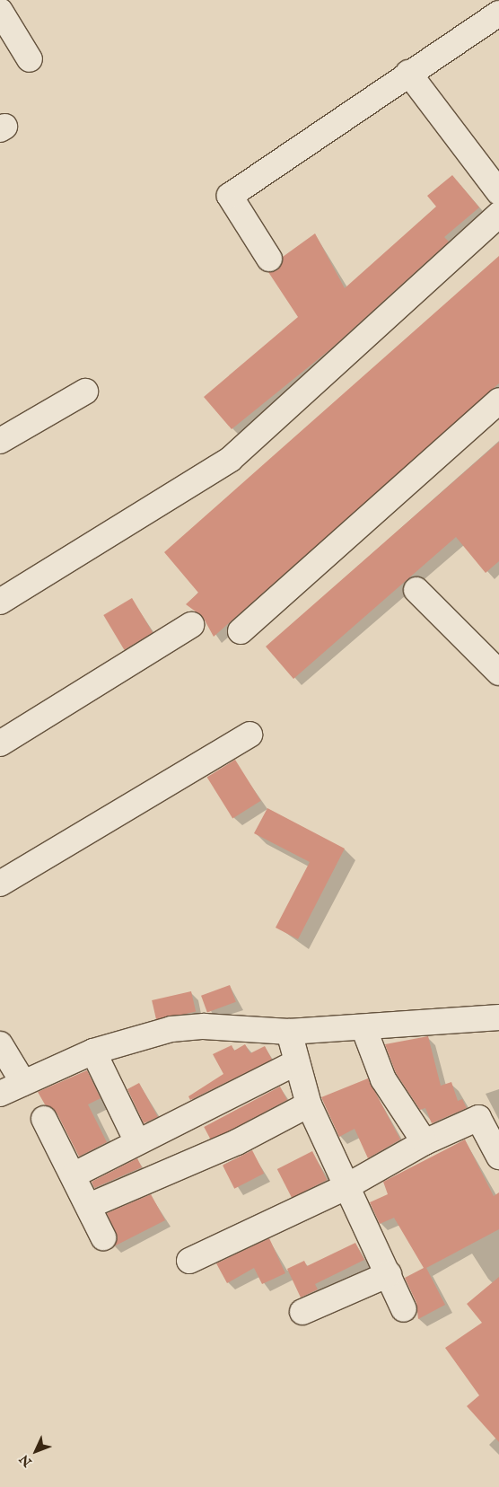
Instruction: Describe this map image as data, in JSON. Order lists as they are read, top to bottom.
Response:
{
  "north": "bottom left"
}
